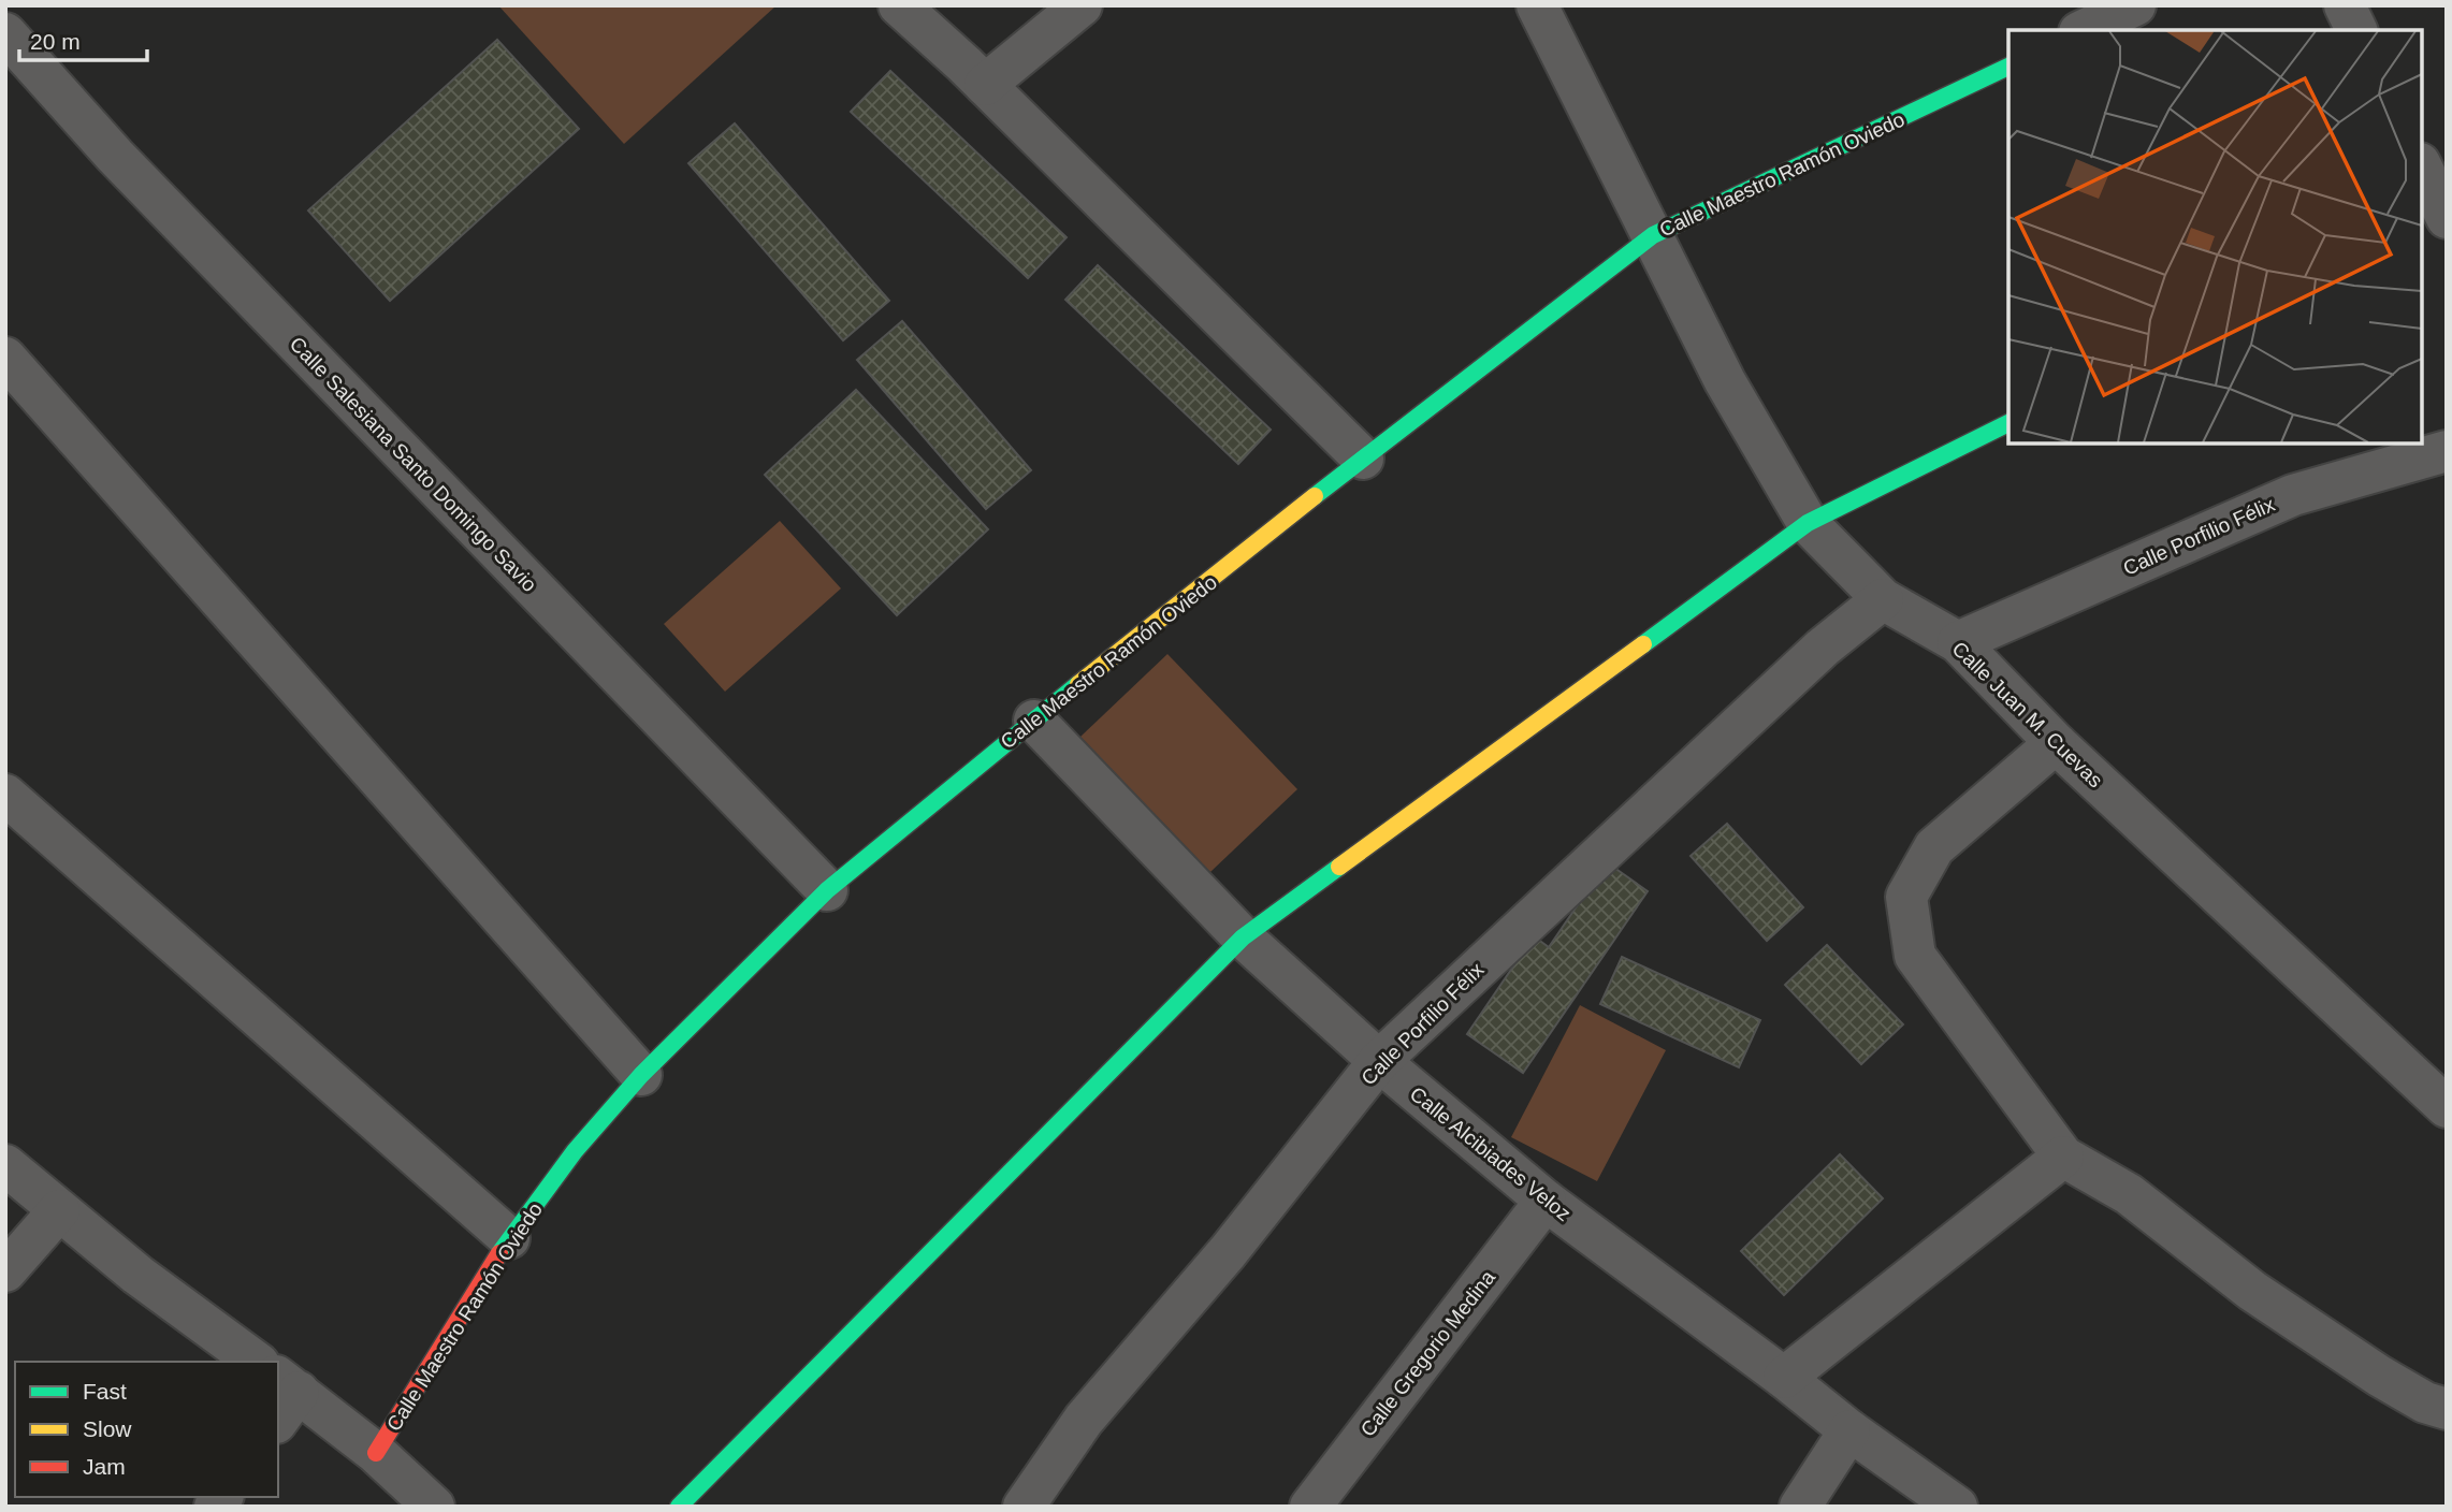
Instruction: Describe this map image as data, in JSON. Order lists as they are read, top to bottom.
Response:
{
  "streets": {
    "street": [
      "Calle Maestro Ramón Oviedo",
      "Calle Salesiana Santo Domingo Savio",
      "Calle Porfilio Félix",
      "Calle Juan M. Cuevas",
      "Calle Alcibiades Veloz",
      "Calle Gregorio Medina"
    ]
  },
  "crossings": [
    ["Calle Maestro Ramón Oviedo", "Calle Salesiana Santo Domingo Savio"],
    ["Calle Maestro Ramón Oviedo", "Calle Juan M. Cuevas"],
    ["Calle Maestro Ramón Oviedo", "Calle Alcibiades Veloz"],
    ["Calle Porfilio Félix", "Calle Juan M. Cuevas"],
    ["Calle Porfilio Félix", "Calle Alcibiades Veloz"],
    ["Calle Alcibiades Veloz", "Calle Gregorio Medina"]
  ],
  "legend": ["Fast", "Slow", "Jam"],
  "scale_bar": "20 m"
}
